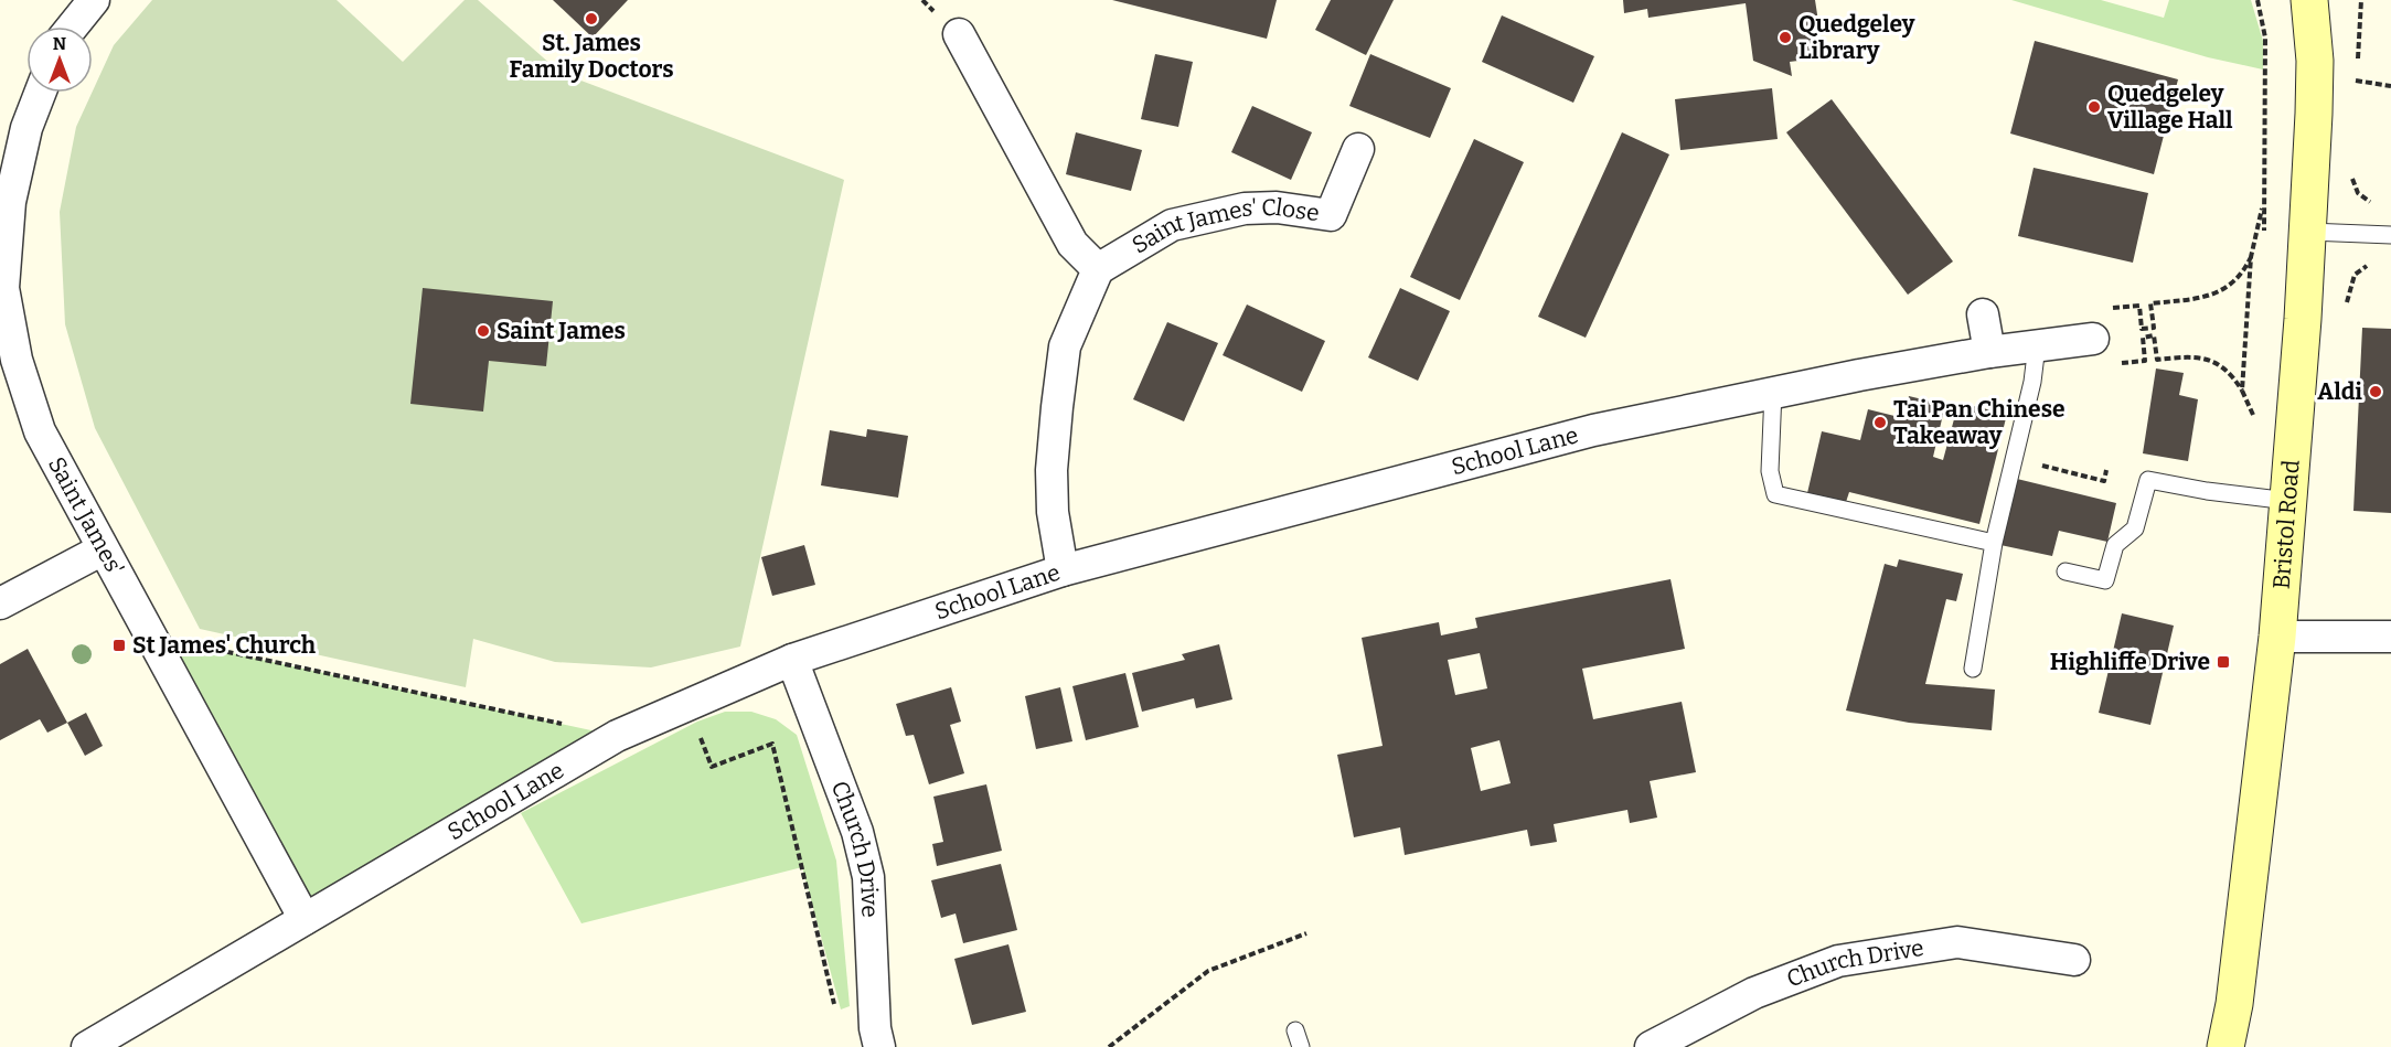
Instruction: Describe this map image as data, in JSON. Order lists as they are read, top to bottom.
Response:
{
  "streets": {
    "main road": ["Bristol Road"],
    "street": [
      "Saint James' Close",
      "School Lane",
      "Saint James'",
      "Church Drive"
    ]
  },
  "crossings": [
    ["School Lane", "Saint James'"],
    ["School Lane", "Church Drive"]
  ],
  "places": {
    "other": [
      "St. James Family Doctors",
      "Quedgeley Library",
      "Quedgeley Village Hall",
      "Saint James",
      "Aldi",
      "Tai Pan Chinese Takeaway"
    ],
    "transit": ["St James' Church", "Highliffe Drive"]
  },
  "north": "top"
}
